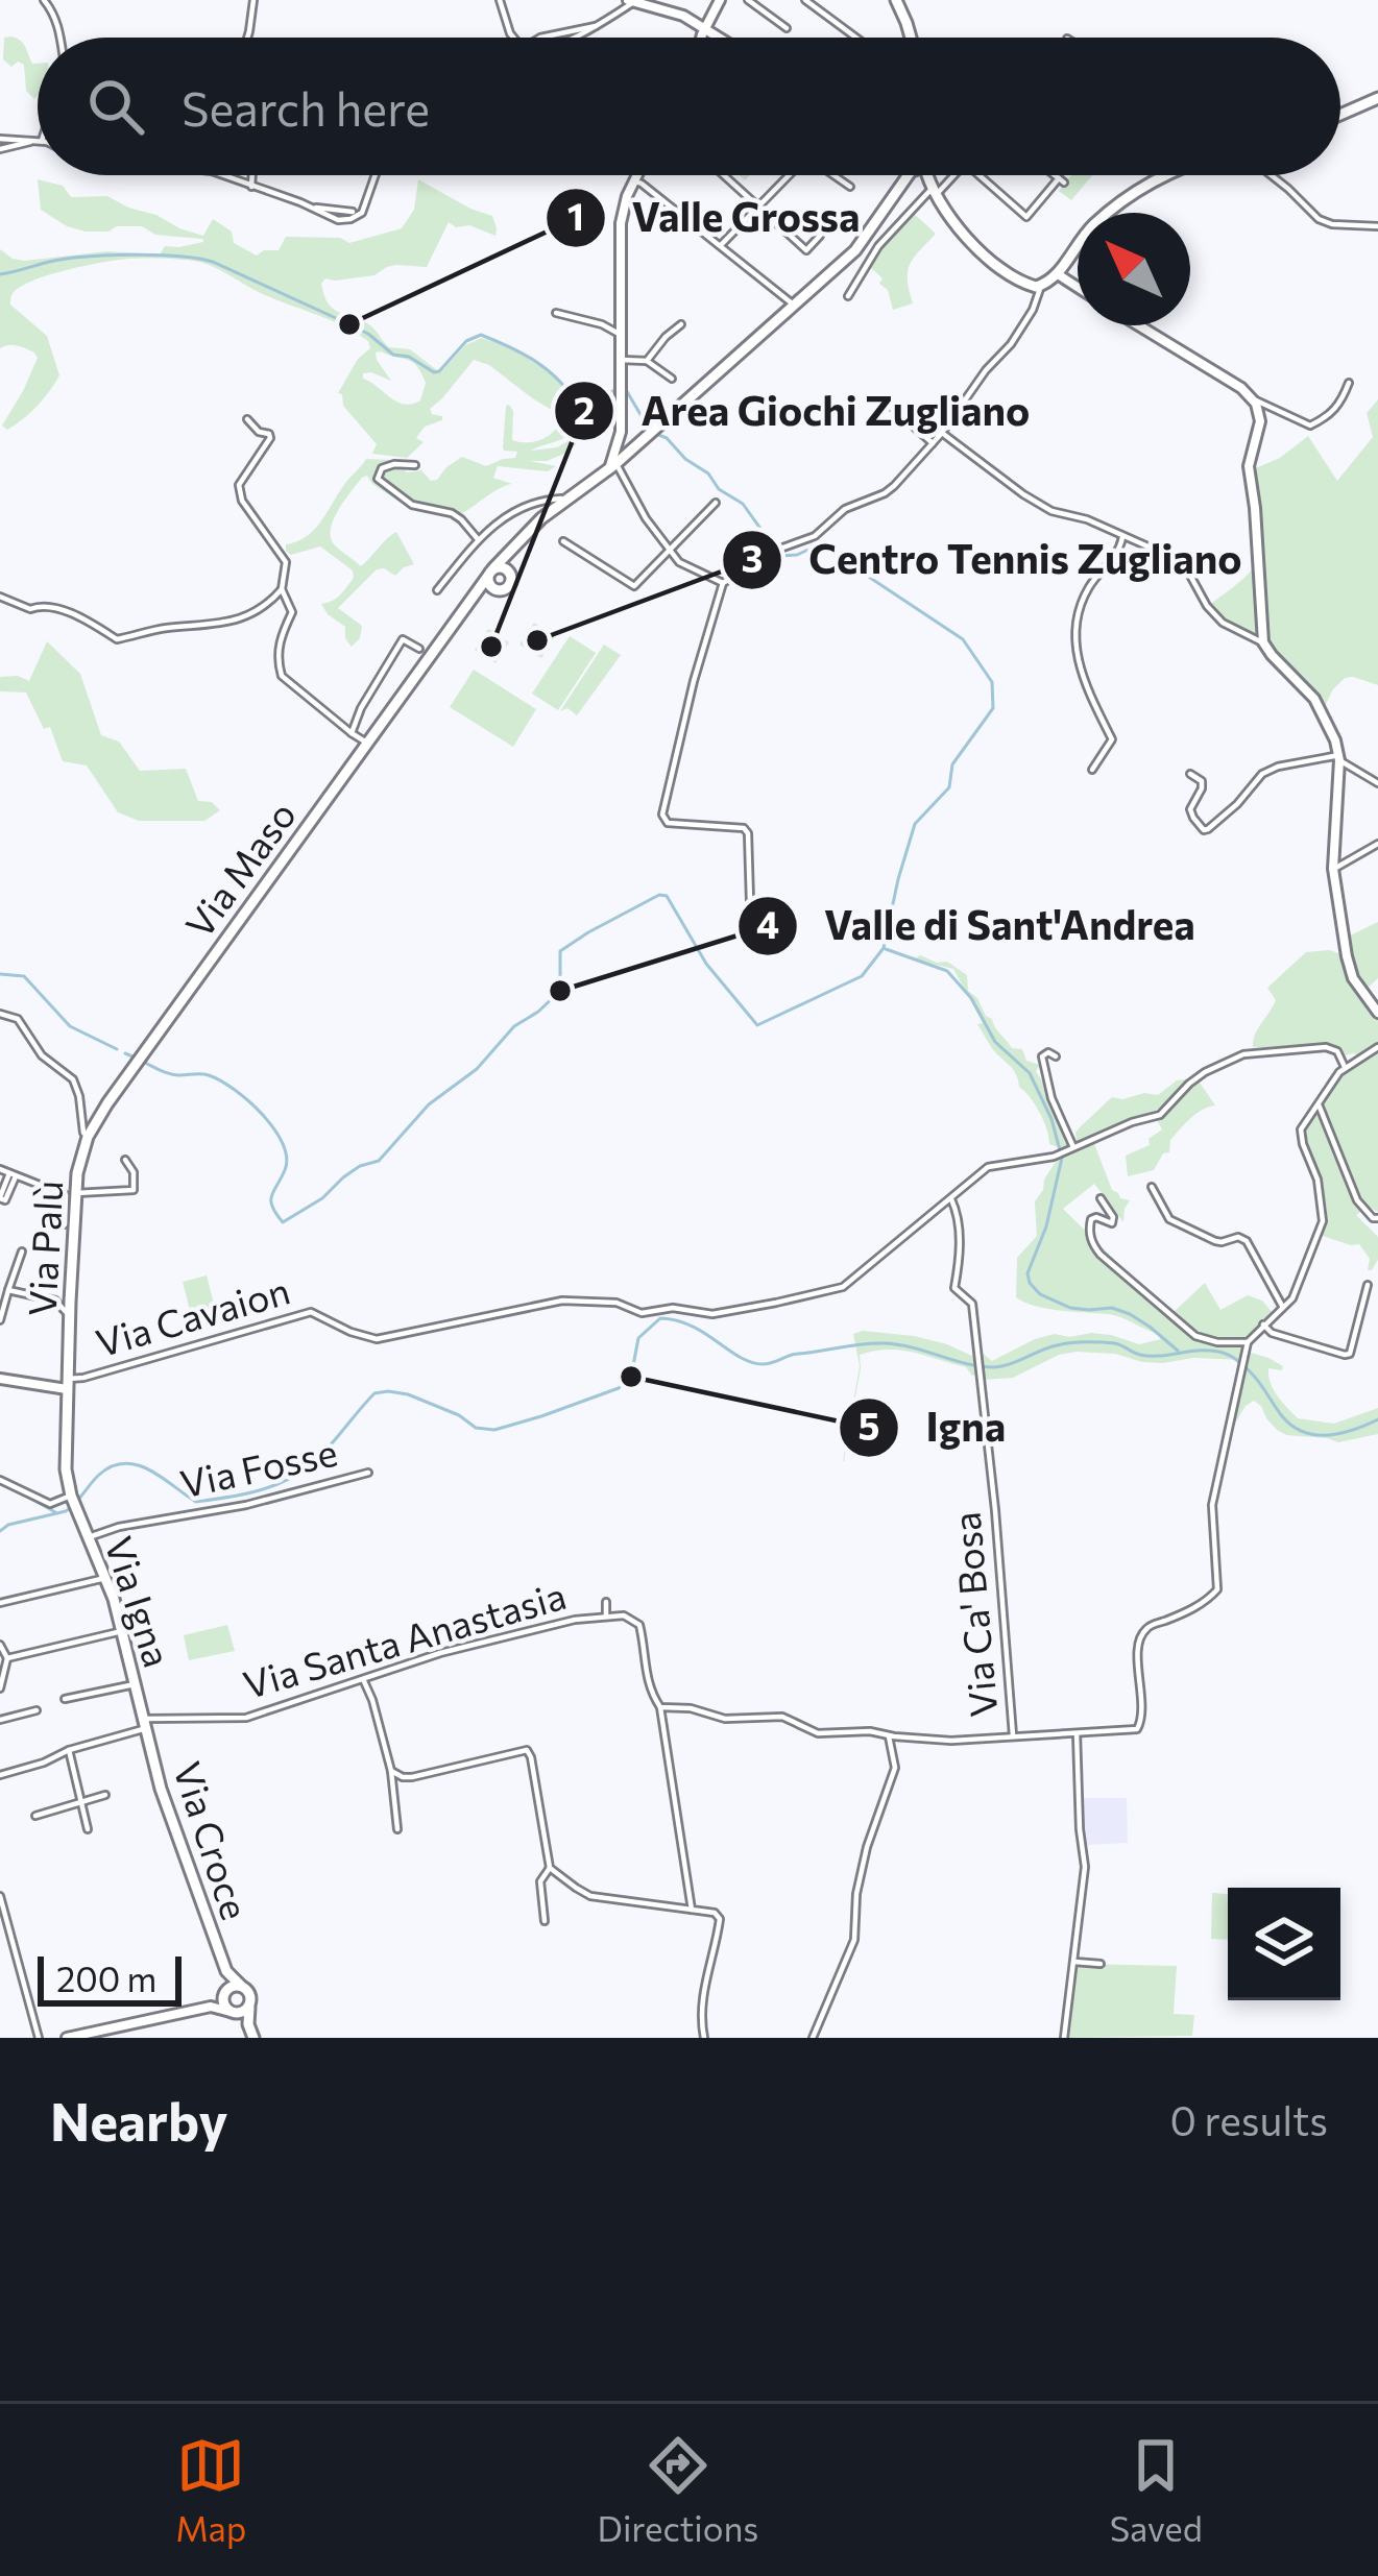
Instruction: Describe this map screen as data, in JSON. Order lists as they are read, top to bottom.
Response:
{
  "streets": {
    "main road": [
      "Via Maso",
      "Via Palù",
      "Via Igna",
      "Via Croce"
    ],
    "street": [
      "Via Cavaion",
      "Via Fosse",
      "Via Ca' Bosa",
      "Via Santa Anastasia"
    ]
  },
  "crossings": [
    ["Via Maso", "Via Palù"],
    ["Via Palù", "Via Cavaion"],
    ["Via Palù", "Via Igna"],
    ["Via Cavaion", "Via Ca' Bosa"],
    ["Via Fosse", "Via Igna"],
    ["Via Igna", "Via Santa Anastasia"],
    ["Via Igna", "Via Croce"],
    ["Via Santa Anastasia", "Via Croce"]
  ],
  "places": [
    "Valle Grossa",
    "Centro Tennis Zugliano",
    "Area Giochi Zugliano",
    "Valle di Sant'Andrea",
    "Igna"
  ],
  "scale_bar": "200 m",
  "north": "top left",
  "page": {
    "search": "Search here",
    "scale": "200 m",
    "heading": ["Nearby", "0 results"],
    "nav": ["Map", "Directions", "Saved"]
  }
}
